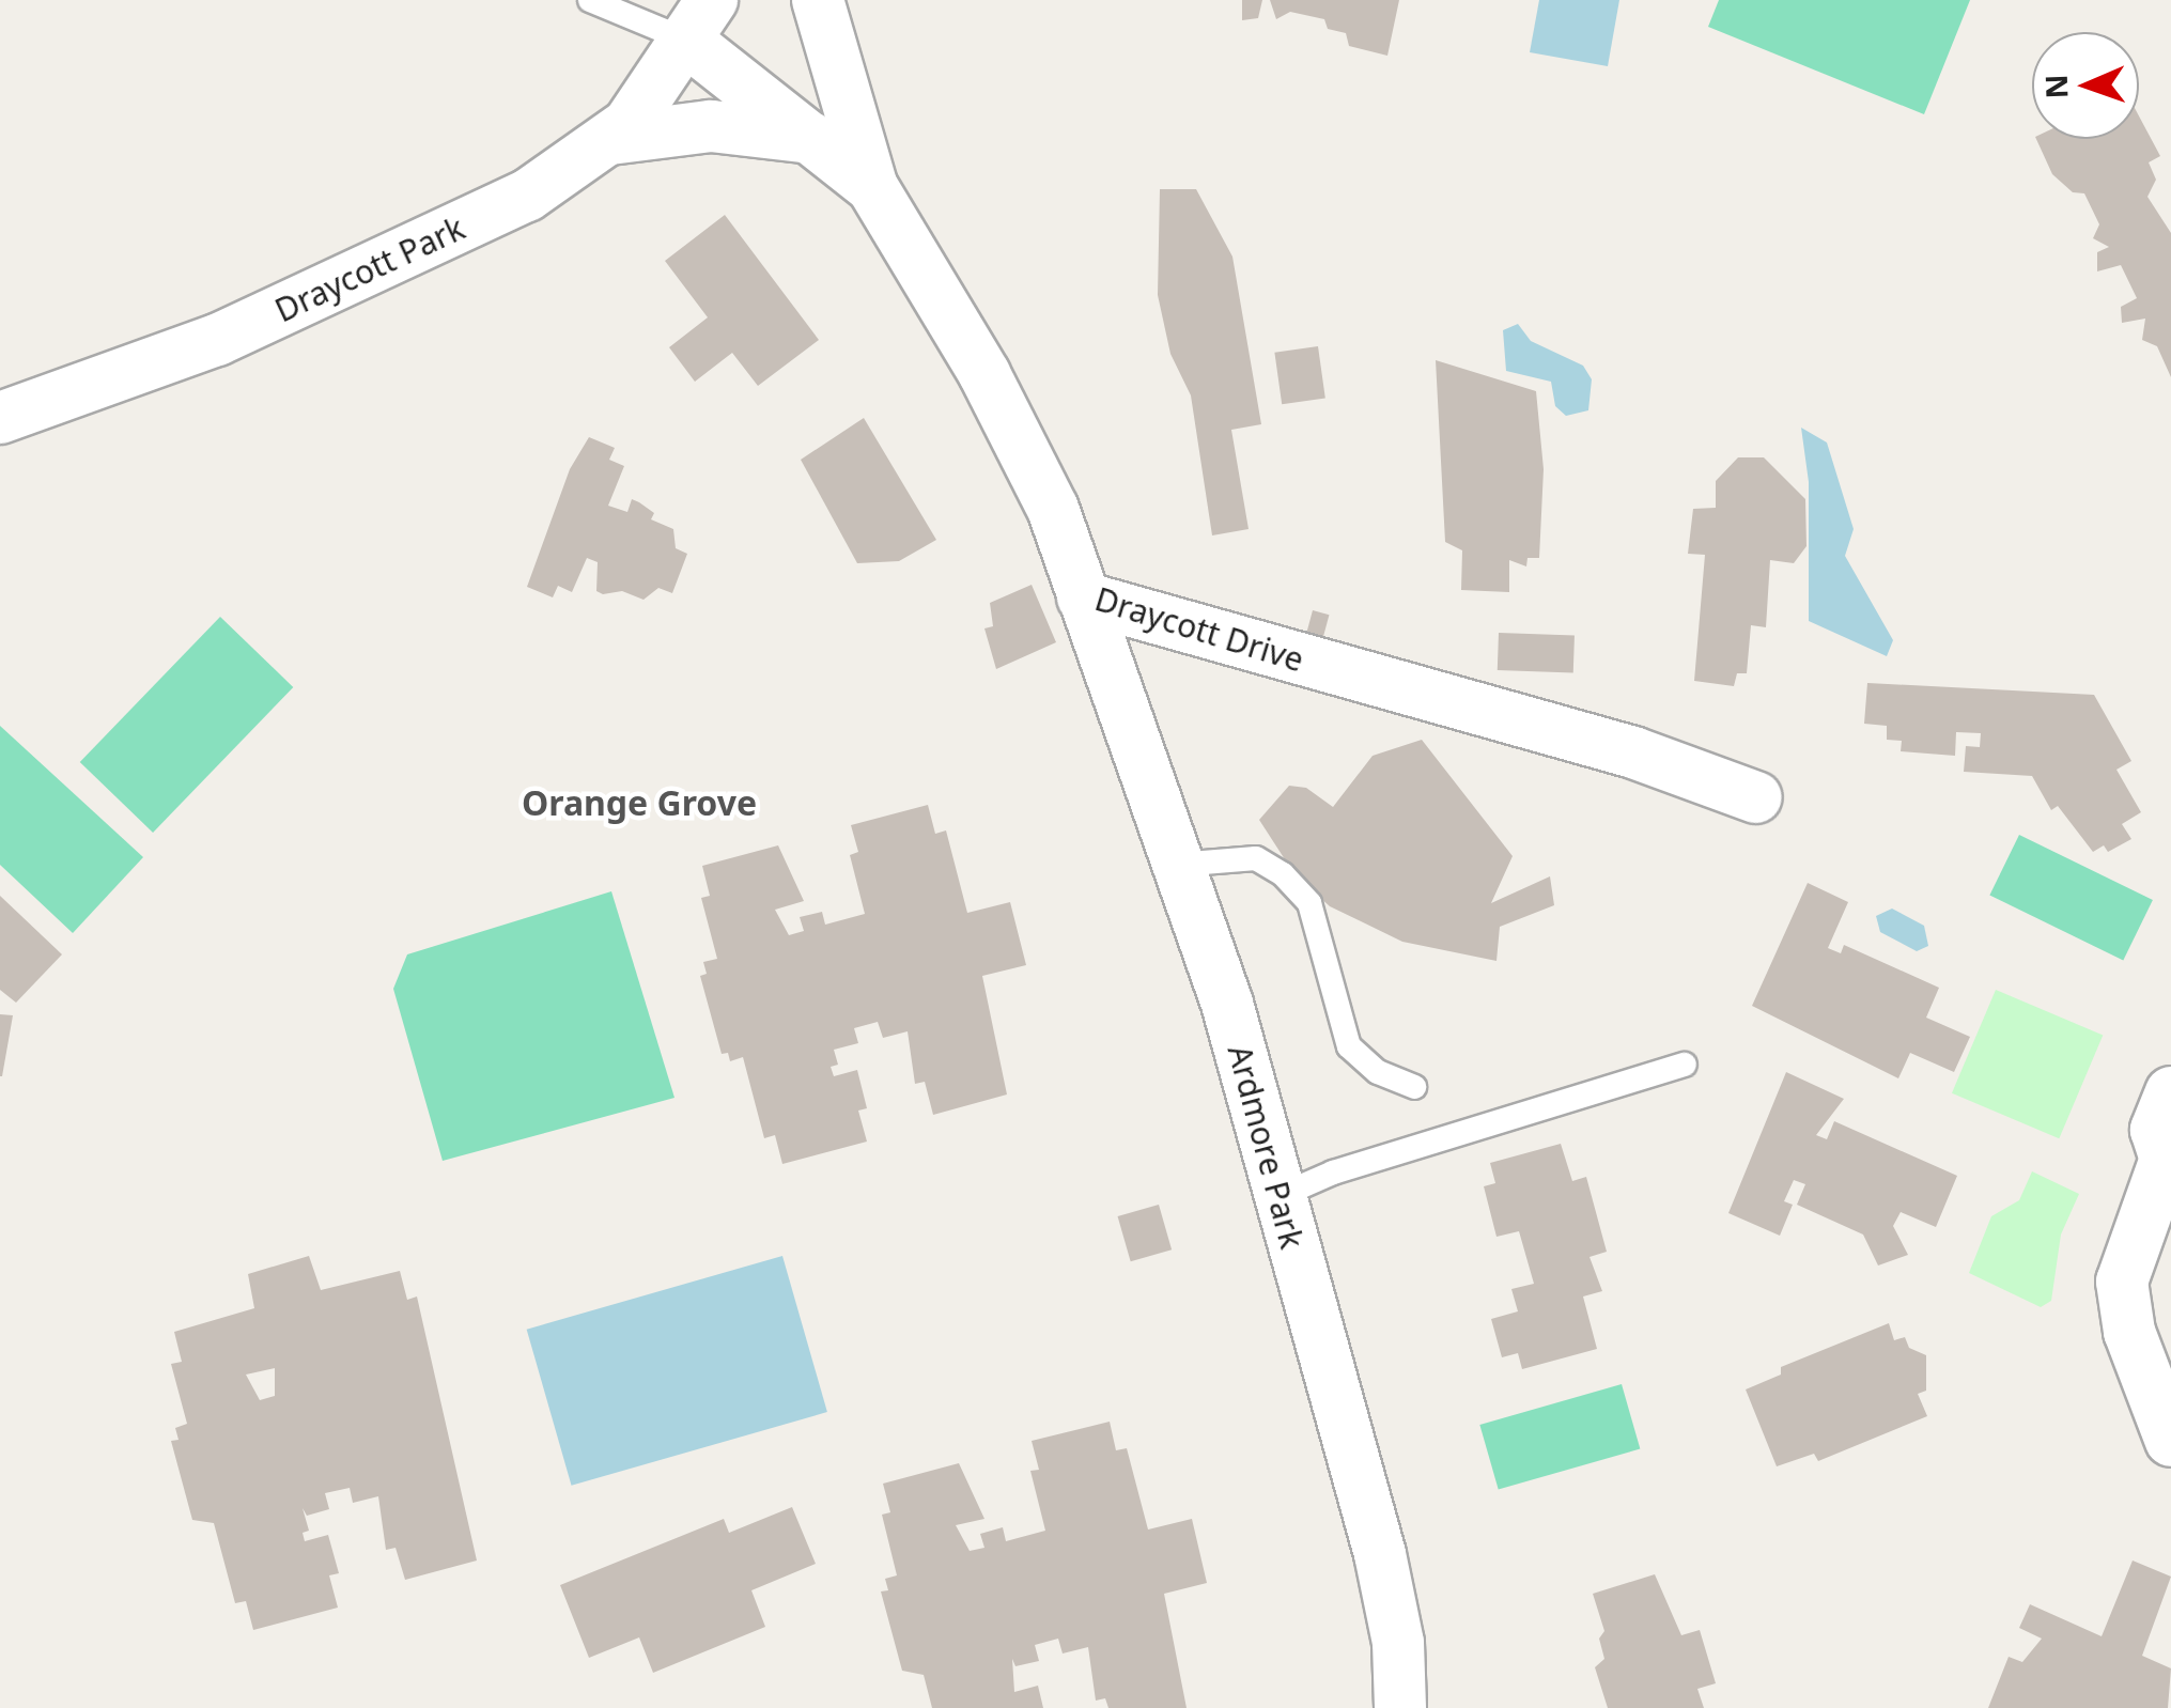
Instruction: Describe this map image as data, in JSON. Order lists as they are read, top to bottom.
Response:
{
  "streets": {
    "street": ["Draycott Park", "Draycott Drive", "Ardmore Park"]
  },
  "crossings": [
    ["Draycott Park", "Draycott Drive"],
    ["Draycott Drive", "Ardmore Park"]
  ],
  "districts": ["Orange Grove"],
  "north": "left"
}
